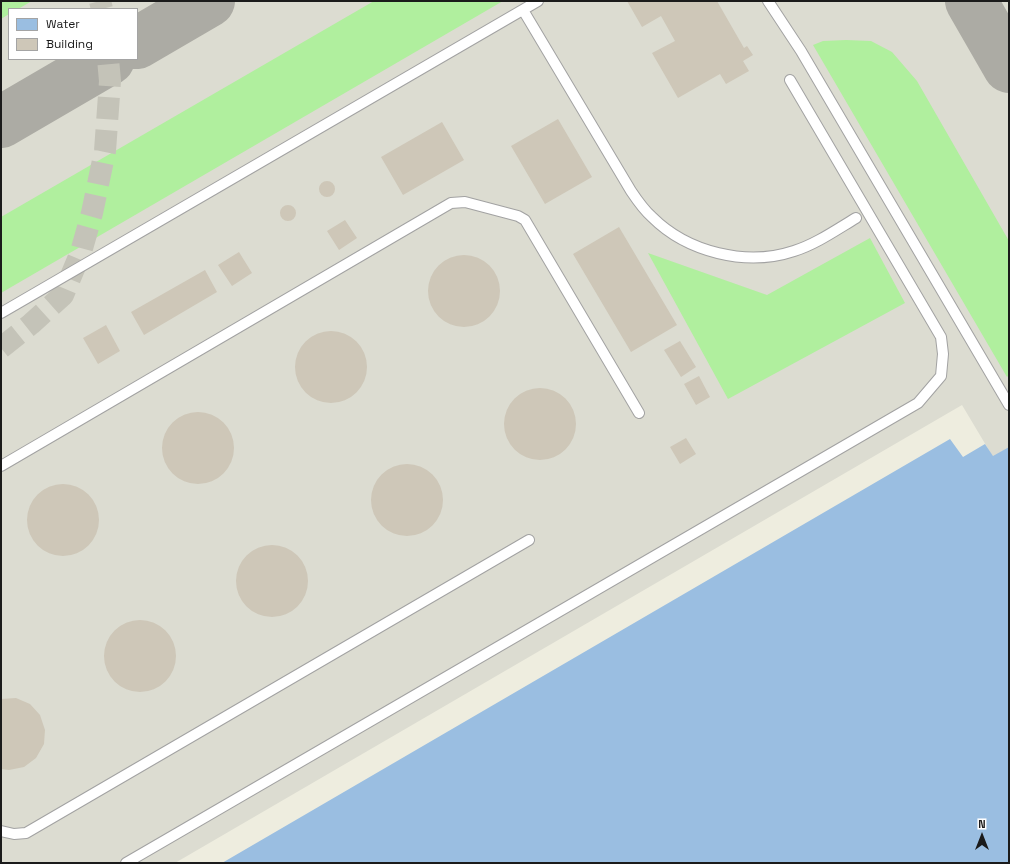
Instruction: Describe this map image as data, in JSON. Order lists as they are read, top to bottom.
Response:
{
  "legend": ["Water", "Building"],
  "north": "top"
}
